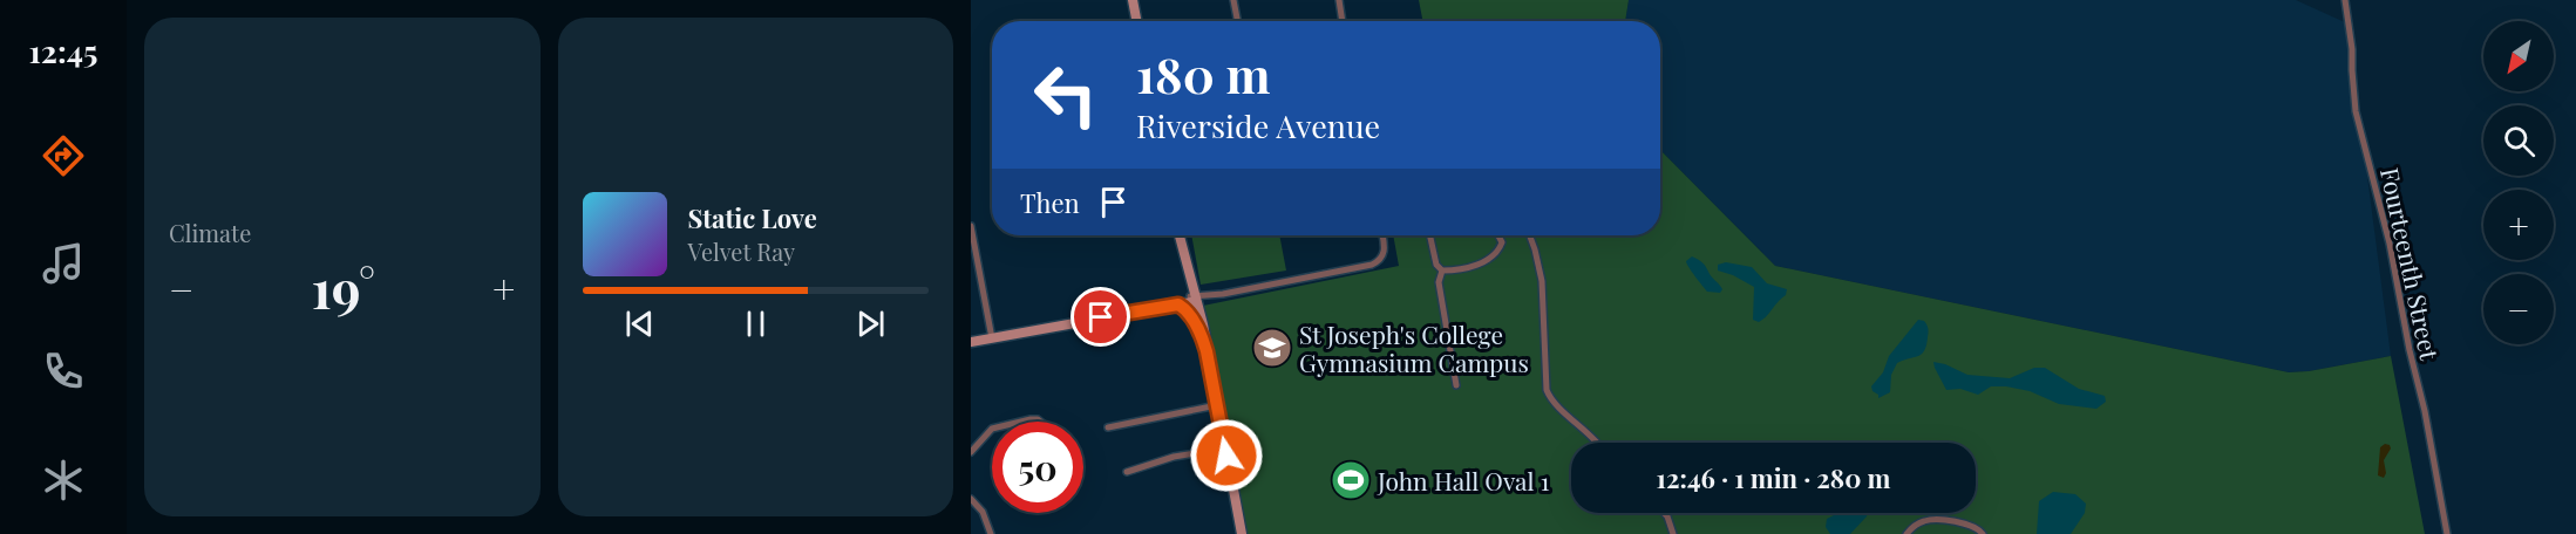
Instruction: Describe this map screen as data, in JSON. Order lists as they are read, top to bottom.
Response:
{
  "streets": {
    "street": ["Fourteenth Street"]
  },
  "places": {
    "school or university": ["St Joseph's College Gymnasium Campus"],
    "sports": ["John Hall Oval 1"]
  },
  "north": "bottom left",
  "page": {
    "tabs": "12:45",
    "tile": "Climate",
    "map_buttons": ["+", "−"],
    "turn": ["180 m", "Riverside Avenue"],
    "then": "Then",
    "song": ["Static Love", "Velvet Ray"],
    "heat": ["−", "19°", "+"],
    "limit": "50",
    "trip": "12:46 · 1 min · 280 m"
  }
}
